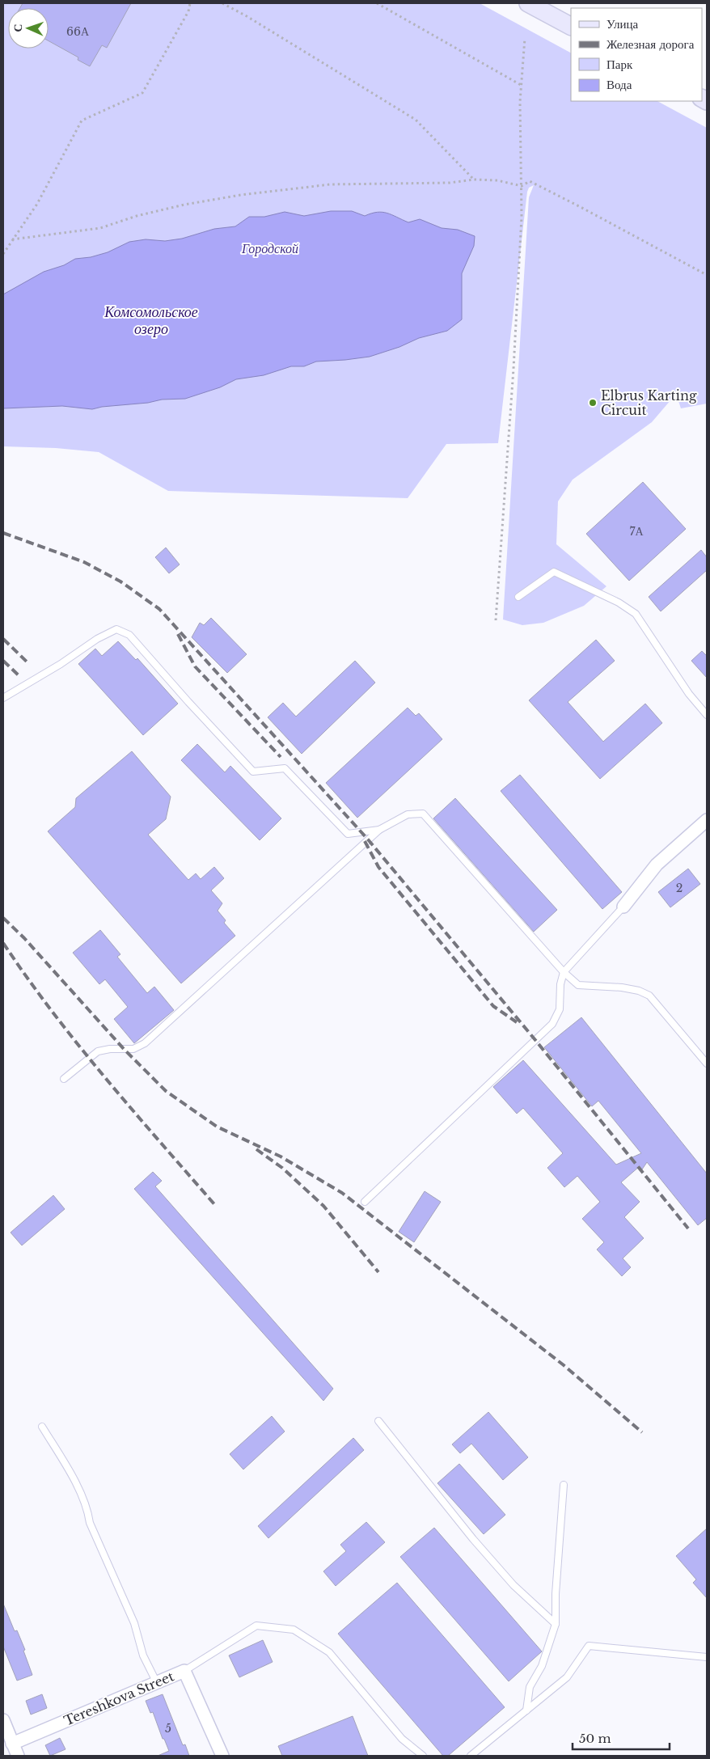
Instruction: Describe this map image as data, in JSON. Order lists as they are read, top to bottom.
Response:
{
  "streets": {
    "street": ["Tereshkova Street"]
  },
  "water": ["Комсомольское озеро"],
  "parks": ["Городской"],
  "places": ["Elbrus Karting Circuit"],
  "house_numbers": [
    "66А",
    "7А",
    "2",
    "5"
  ],
  "legend": [
    "Улица",
    "Железная дорога",
    "Парк",
    "Вода"
  ],
  "scale_bar": "50 m",
  "north": "left"
}
